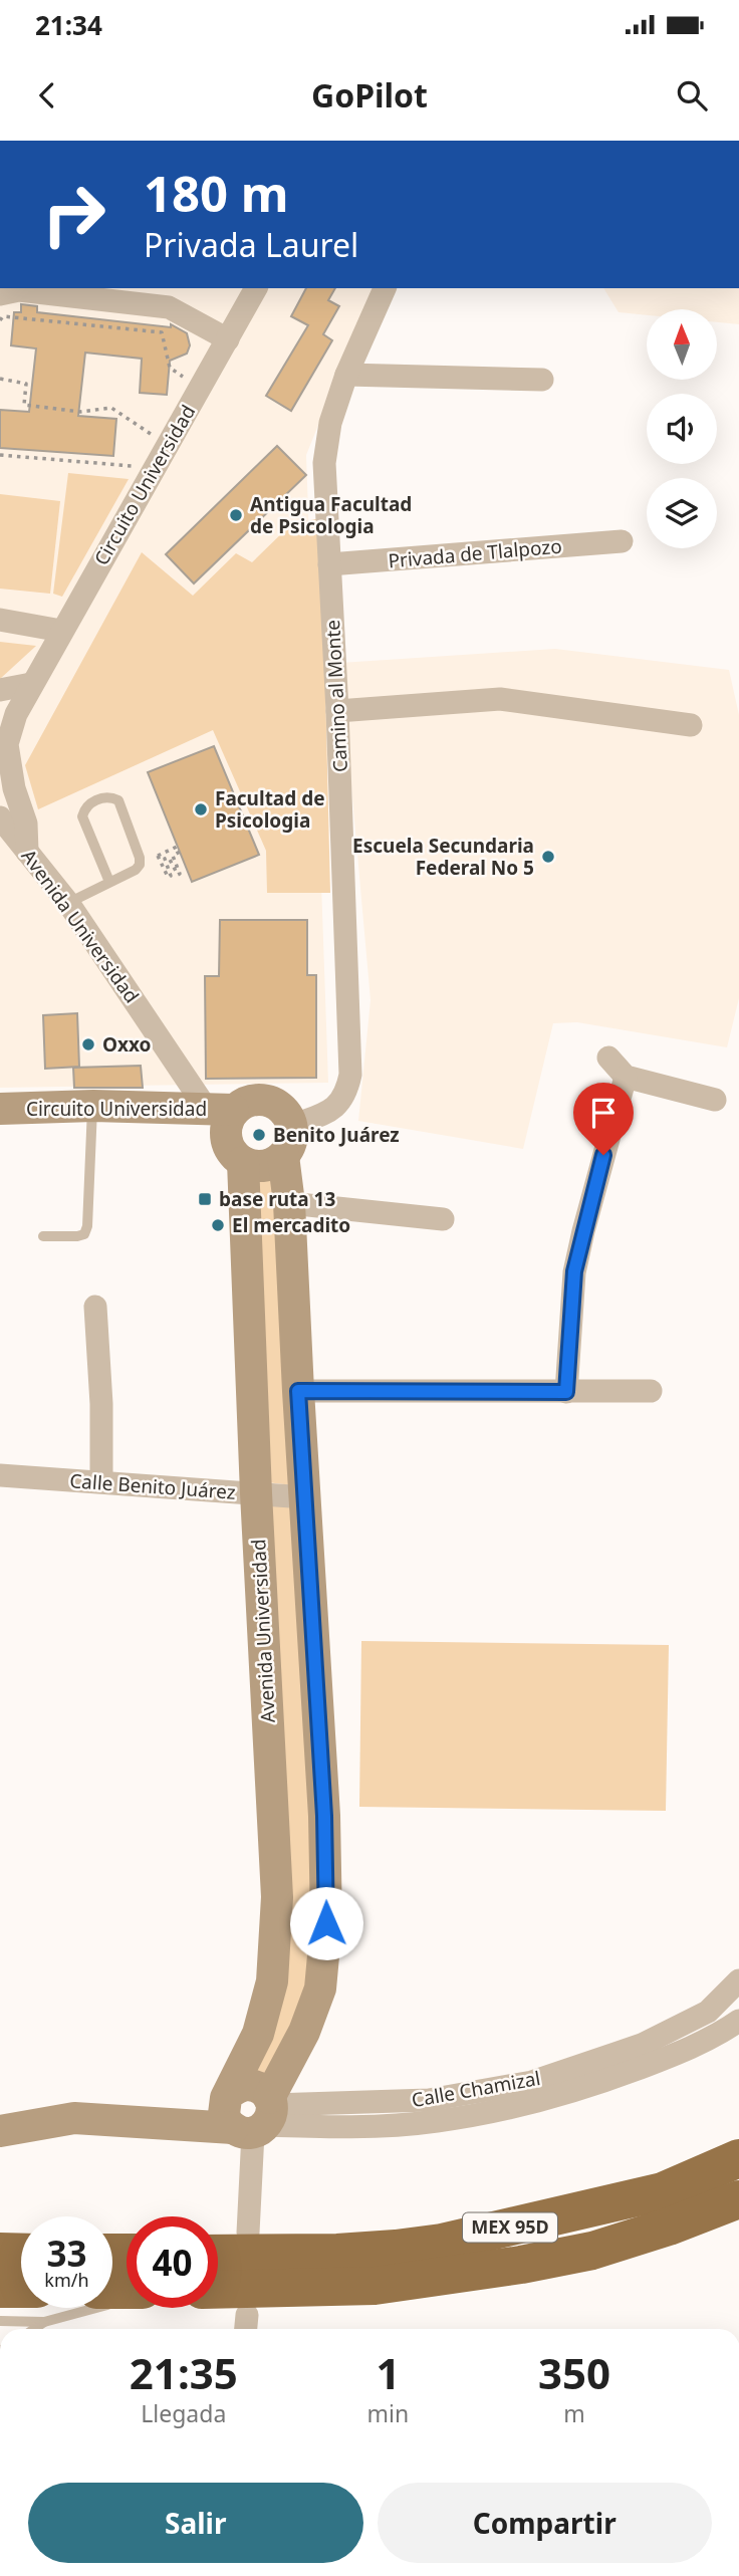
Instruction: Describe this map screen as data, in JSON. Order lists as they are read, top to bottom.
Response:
{
  "streets": {
    "highway": ["MEX 95D"],
    "street": [
      "Circuito Universidad",
      "Privada de Tlalpozo",
      "Camino al Monte",
      "Avenida Universidad",
      "Calle Benito Juárez",
      "Calle Chamizal"
    ]
  },
  "crossings": [
    ["Circuito Universidad", "Camino al Monte"],
    ["Circuito Universidad", "Avenida Universidad"],
    ["Privada de Tlalpozo", "Camino al Monte"],
    ["Camino al Monte", "Avenida Universidad"],
    ["Avenida Universidad", "Calle Benito Juárez"],
    ["Avenida Universidad", "Calle Chamizal"]
  ],
  "places": {
    "other": [
      "Antigua Facultad de Psicologia",
      "Facultad de Psicologia",
      "Escuela Secundaria Federal No 5",
      "Oxxo",
      "Benito Juárez",
      "El mercadito"
    ],
    "transit": ["base ruta 13"]
  },
  "north": "top",
  "page": {
    "status": "21:34",
    "header": "GoPilot",
    "turn": ["180 m", "Privada Laurel"],
    "speed": "33 km/h",
    "limit": "40",
    "eta": [
      "21:35",
      "Llegada",
      "1",
      "min",
      "350",
      "m"
    ],
    "buttons": ["Salir", "Compartir"]
  }
}
